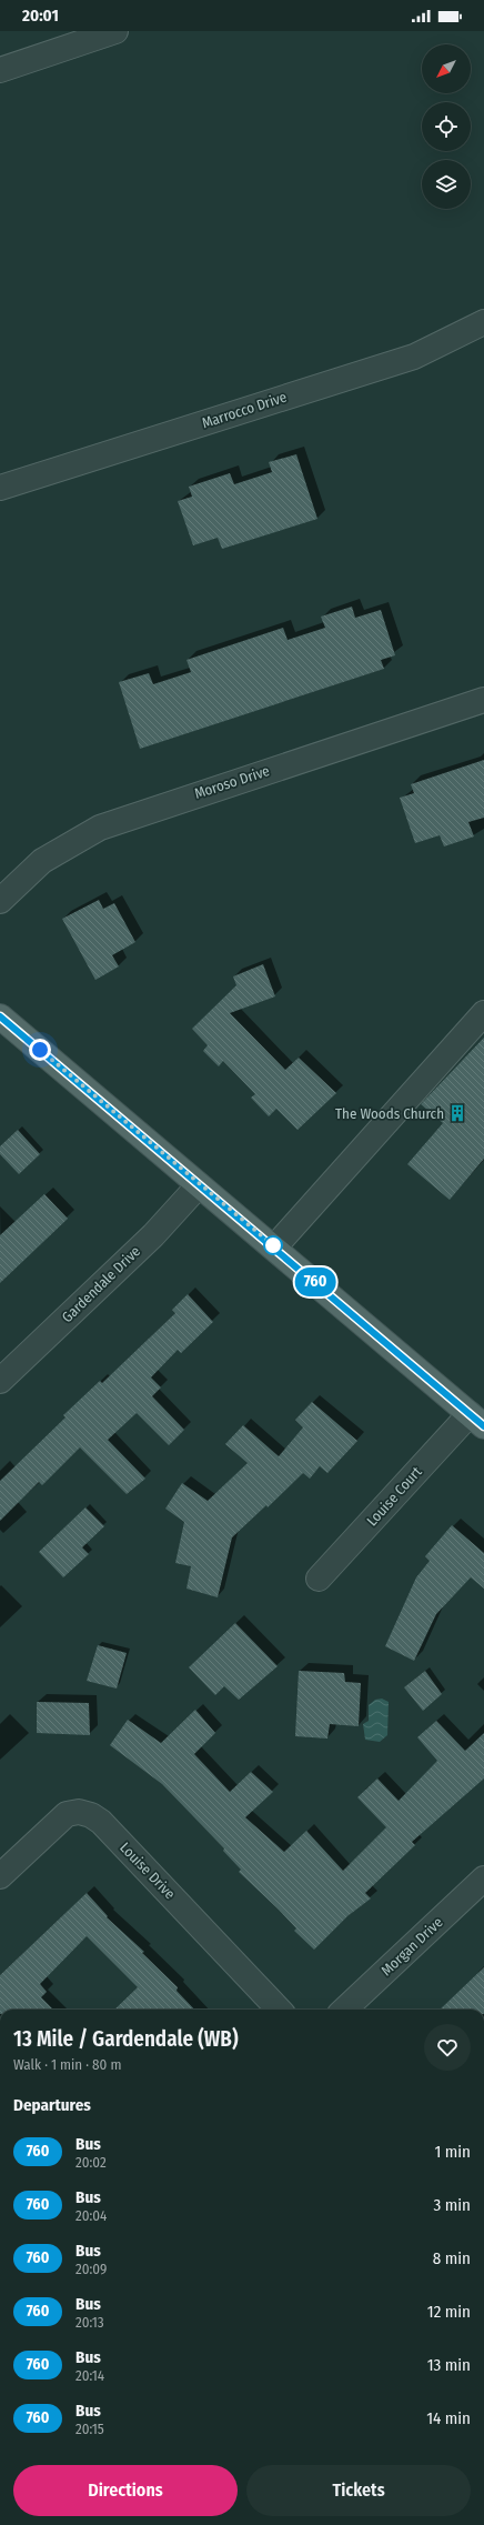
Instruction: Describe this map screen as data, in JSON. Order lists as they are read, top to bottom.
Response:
{
  "streets": {
    "street": [
      "Marrocco Drive",
      "Moroso Drive",
      "Gardendale Drive",
      "Louise Court",
      "Louise Drive",
      "Morgan Drive"
    ]
  },
  "places": {
    "building": ["The Woods Church"]
  },
  "lines": ["bus line 760"],
  "north": "bottom left",
  "page": {
    "status": "20:01",
    "on_map": "760",
    "heading": [
      ["13 Mile / Gardendale (WB)", "Walk · 1 min · 80 m"],
      "Departures"
    ],
    "list": [
      {
        "mark": "760",
        "name": "Bus",
        "note": "20:02",
        "value": "1 min"
      },
      {
        "mark": "760",
        "name": "Bus",
        "note": "20:04",
        "value": "3 min"
      },
      {
        "mark": "760",
        "name": "Bus",
        "note": "20:09",
        "value": "8 min"
      },
      {
        "mark": "760",
        "name": "Bus",
        "note": "20:13",
        "value": "12 min"
      },
      {
        "mark": "760",
        "name": "Bus",
        "note": "20:14",
        "value": "13 min"
      },
      {
        "mark": "760",
        "name": "Bus",
        "note": "20:15",
        "value": "14 min"
      }
    ],
    "buttons": ["Directions", "Tickets"]
  }
}
